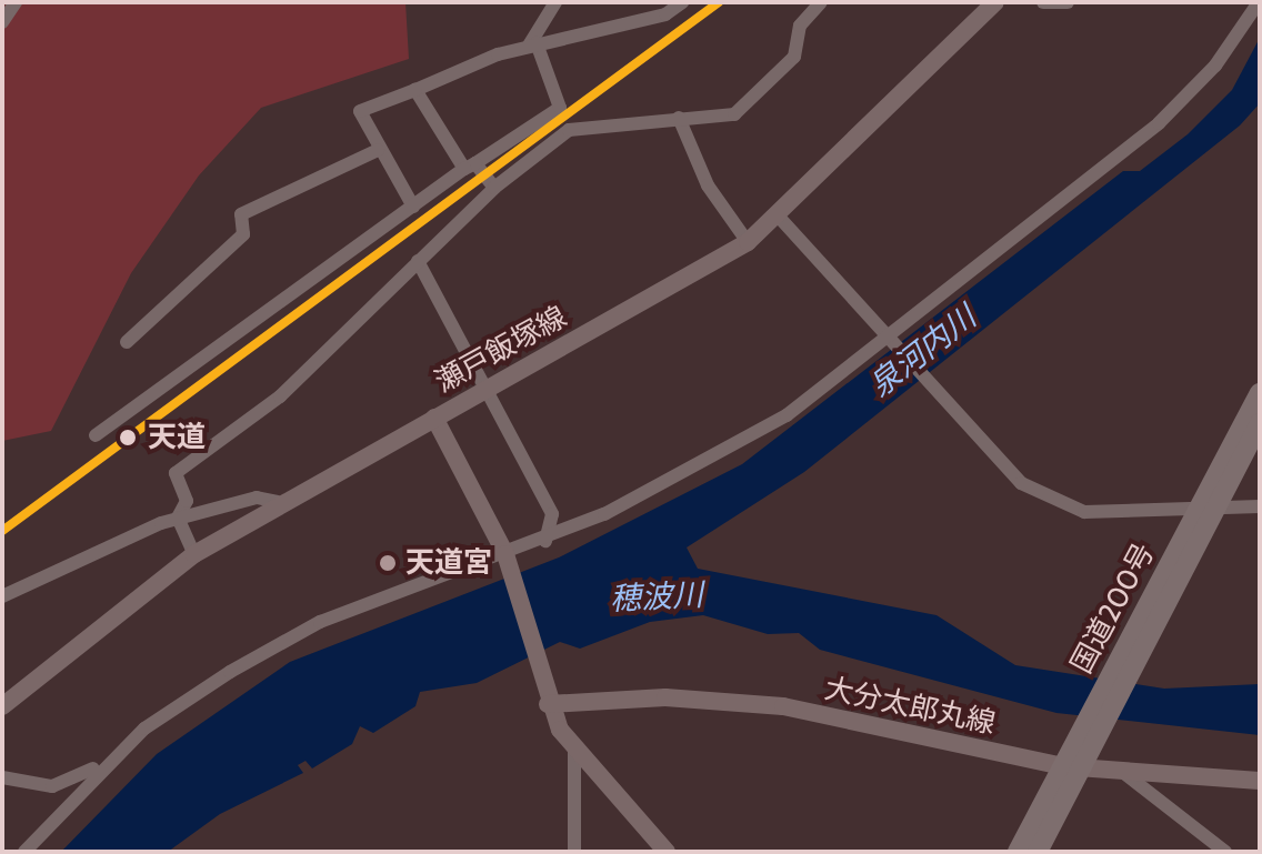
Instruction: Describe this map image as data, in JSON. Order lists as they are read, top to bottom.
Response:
{
  "streets": {
    "highway": ["国道200号"],
    "main road": ["瀬戸飯塚線", "大分太郎丸線"]
  },
  "crossings": [
    ["国道200号", "大分太郎丸線"]
  ],
  "water": ["泉河内川", "穂波川"],
  "places": ["天道", "天道宮"]
}
